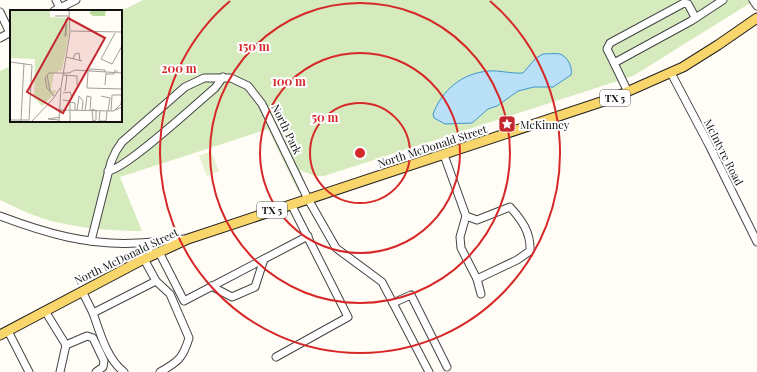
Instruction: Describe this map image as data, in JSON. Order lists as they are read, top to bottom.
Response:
{
  "streets": {
    "main road": ["TX 5", "North McDonald Street"],
    "street": ["North Park", "McIntyre Road"]
  },
  "crossings": [
    ["North Park", "North McDonald Street"],
    ["North McDonald Street", "McIntyre Road"]
  ],
  "places": {
    "place": ["McKinney"]
  },
  "rings": [
    "150 m",
    "200 m",
    "100 m",
    "50 m"
  ]
}
